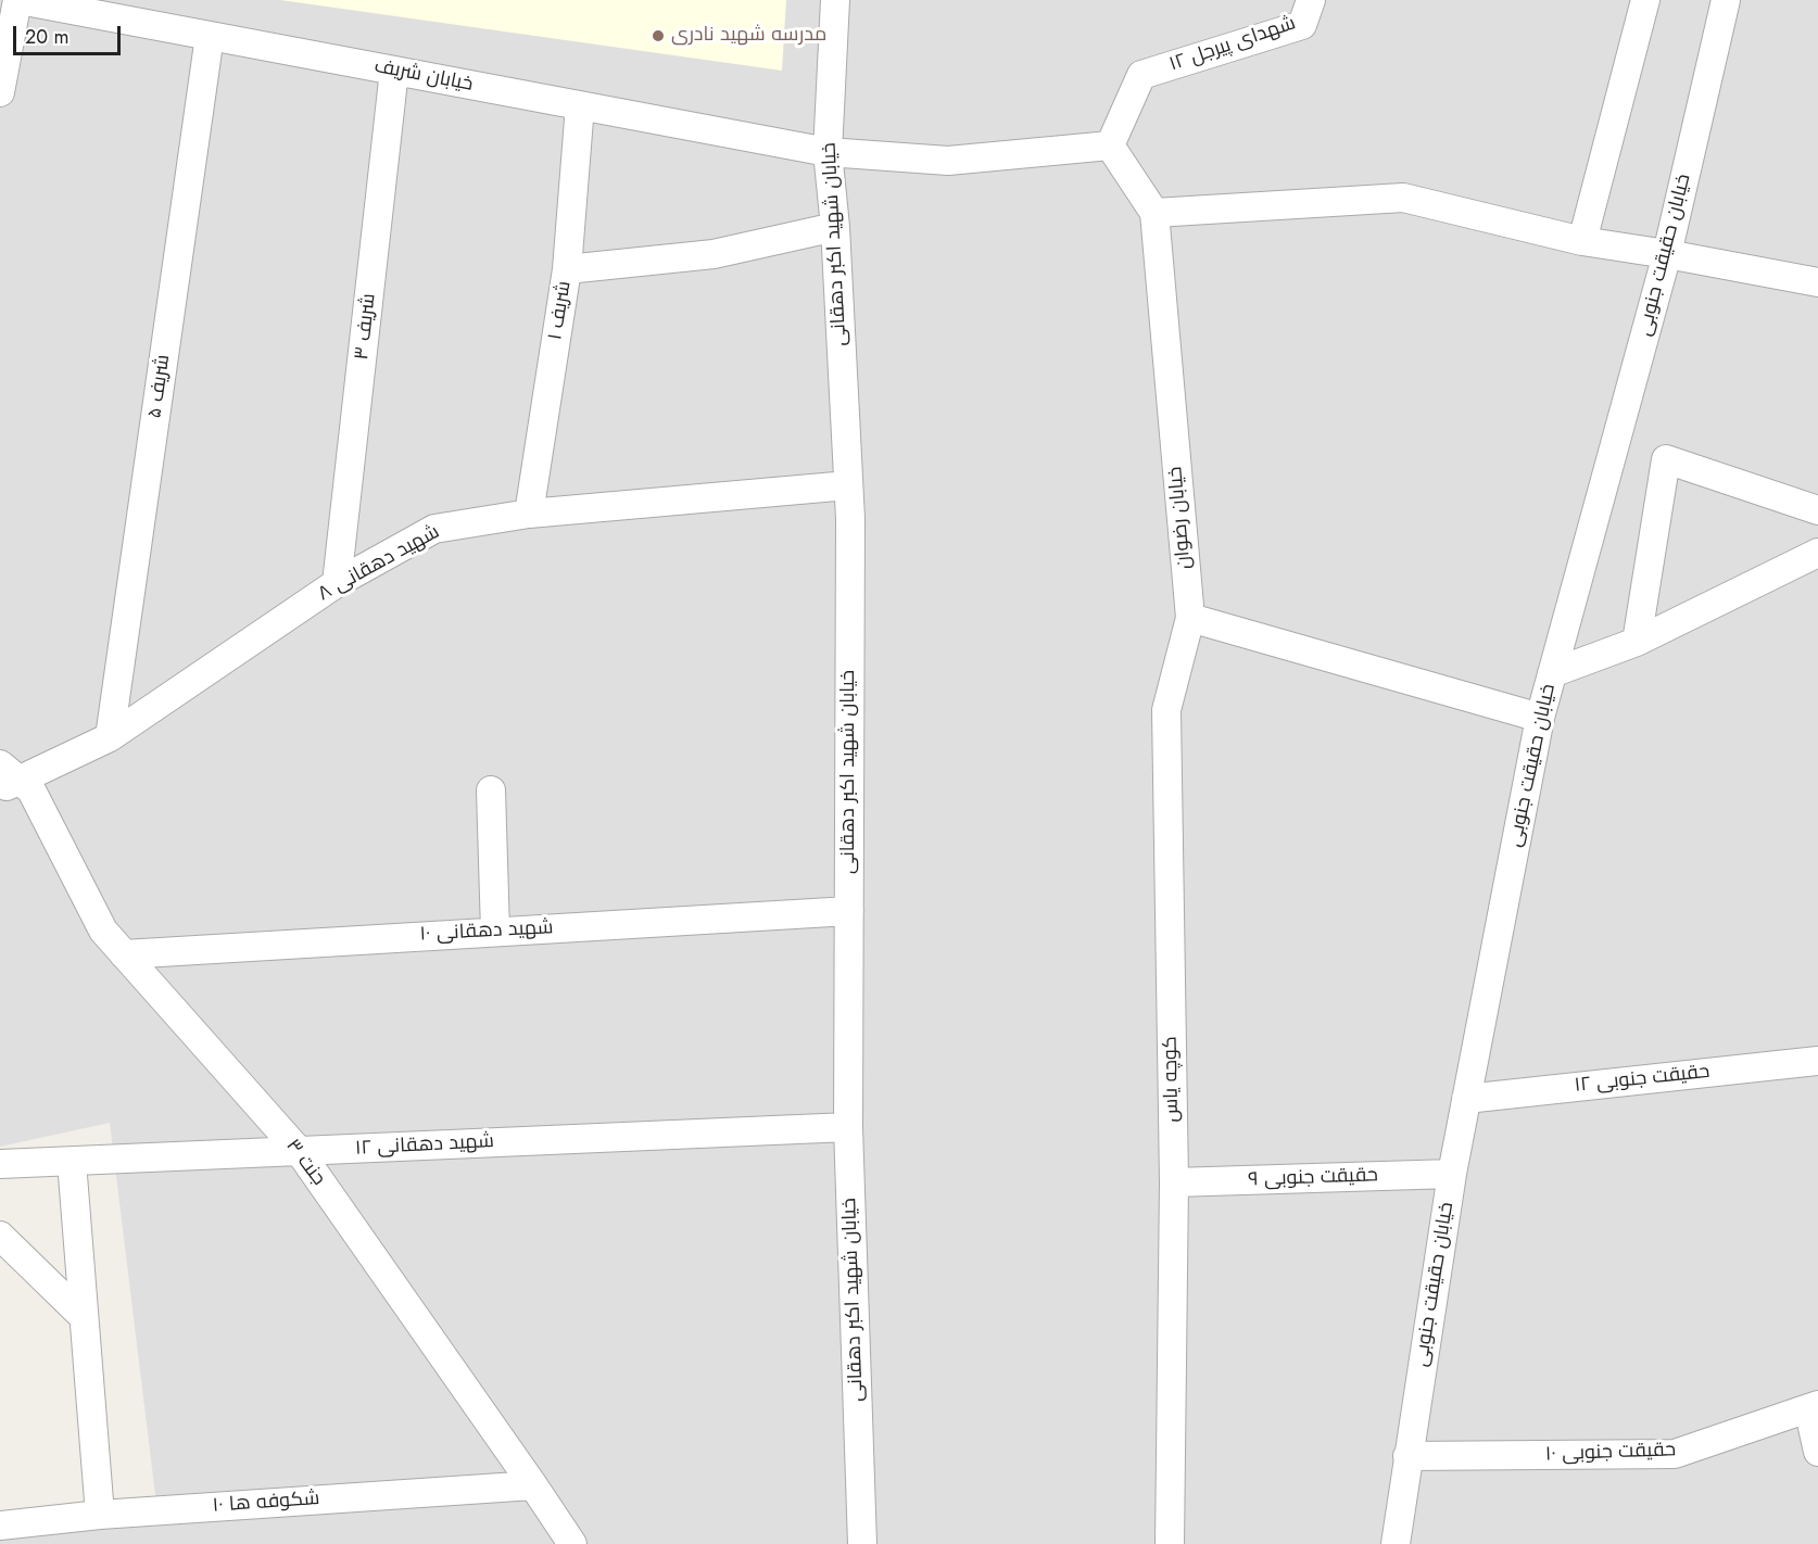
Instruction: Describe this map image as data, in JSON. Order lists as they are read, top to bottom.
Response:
{
  "streets": {
    "street": [
      "شهدای پیرجل ۱۲",
      "خیابان شریف",
      "خیابان شهید اکبر دهقانی",
      "خیابان حقیقت جنوبی",
      "شریف ۱",
      "شریف ۳",
      "شریف ۵",
      "خیابان رضوان",
      "شهید دهقانی ۸",
      "شهید دهقانی ۱۰",
      "کوچه یاس",
      "حقیقت جنوبی ۱۲",
      "شهید دهقانی ۱۲",
      "جنت ۳",
      "حقیقت جنوبی ۹",
      "حقیقت جنوبی ۱۰",
      "شکوفه ها ۱۰"
    ]
  },
  "crossings": [
    ["شهدای پیرجل ۱۲", "خیابان شریف"],
    ["شهدای پیرجل ۱۲", "خیابان رضوان"],
    ["خیابان شریف", "خیابان شهید اکبر دهقانی"],
    ["خیابان شریف", "شریف ۱"],
    ["خیابان شریف", "شریف ۳"],
    ["خیابان شریف", "شریف ۵"],
    ["خیابان شریف", "خیابان رضوان"],
    ["خیابان شهید اکبر دهقانی", "شهید دهقانی ۸"],
    ["خیابان شهید اکبر دهقانی", "شهید دهقانی ۱۰"],
    ["خیابان شهید اکبر دهقانی", "شهید دهقانی ۱۲"],
    ["خیابان حقیقت جنوبی", "حقیقت جنوبی ۱۲"],
    ["خیابان حقیقت جنوبی", "حقیقت جنوبی ۹"],
    ["خیابان حقیقت جنوبی", "حقیقت جنوبی ۱۰"],
    ["شریف ۱", "شهید دهقانی ۸"],
    ["شریف ۳", "شهید دهقانی ۸"],
    ["شریف ۵", "شهید دهقانی ۸"],
    ["خیابان رضوان", "کوچه یاس"],
    ["شهید دهقانی ۸", "جنت ۳"],
    ["شهید دهقانی ۱۰", "جنت ۳"],
    ["کوچه یاس", "حقیقت جنوبی ۹"],
    ["شهید دهقانی ۱۲", "جنت ۳"],
    ["جنت ۳", "شکوفه ها ۱۰"]
  ],
  "places": ["مدرسه شهید نادری"],
  "scale_bar": "20 m"
}
